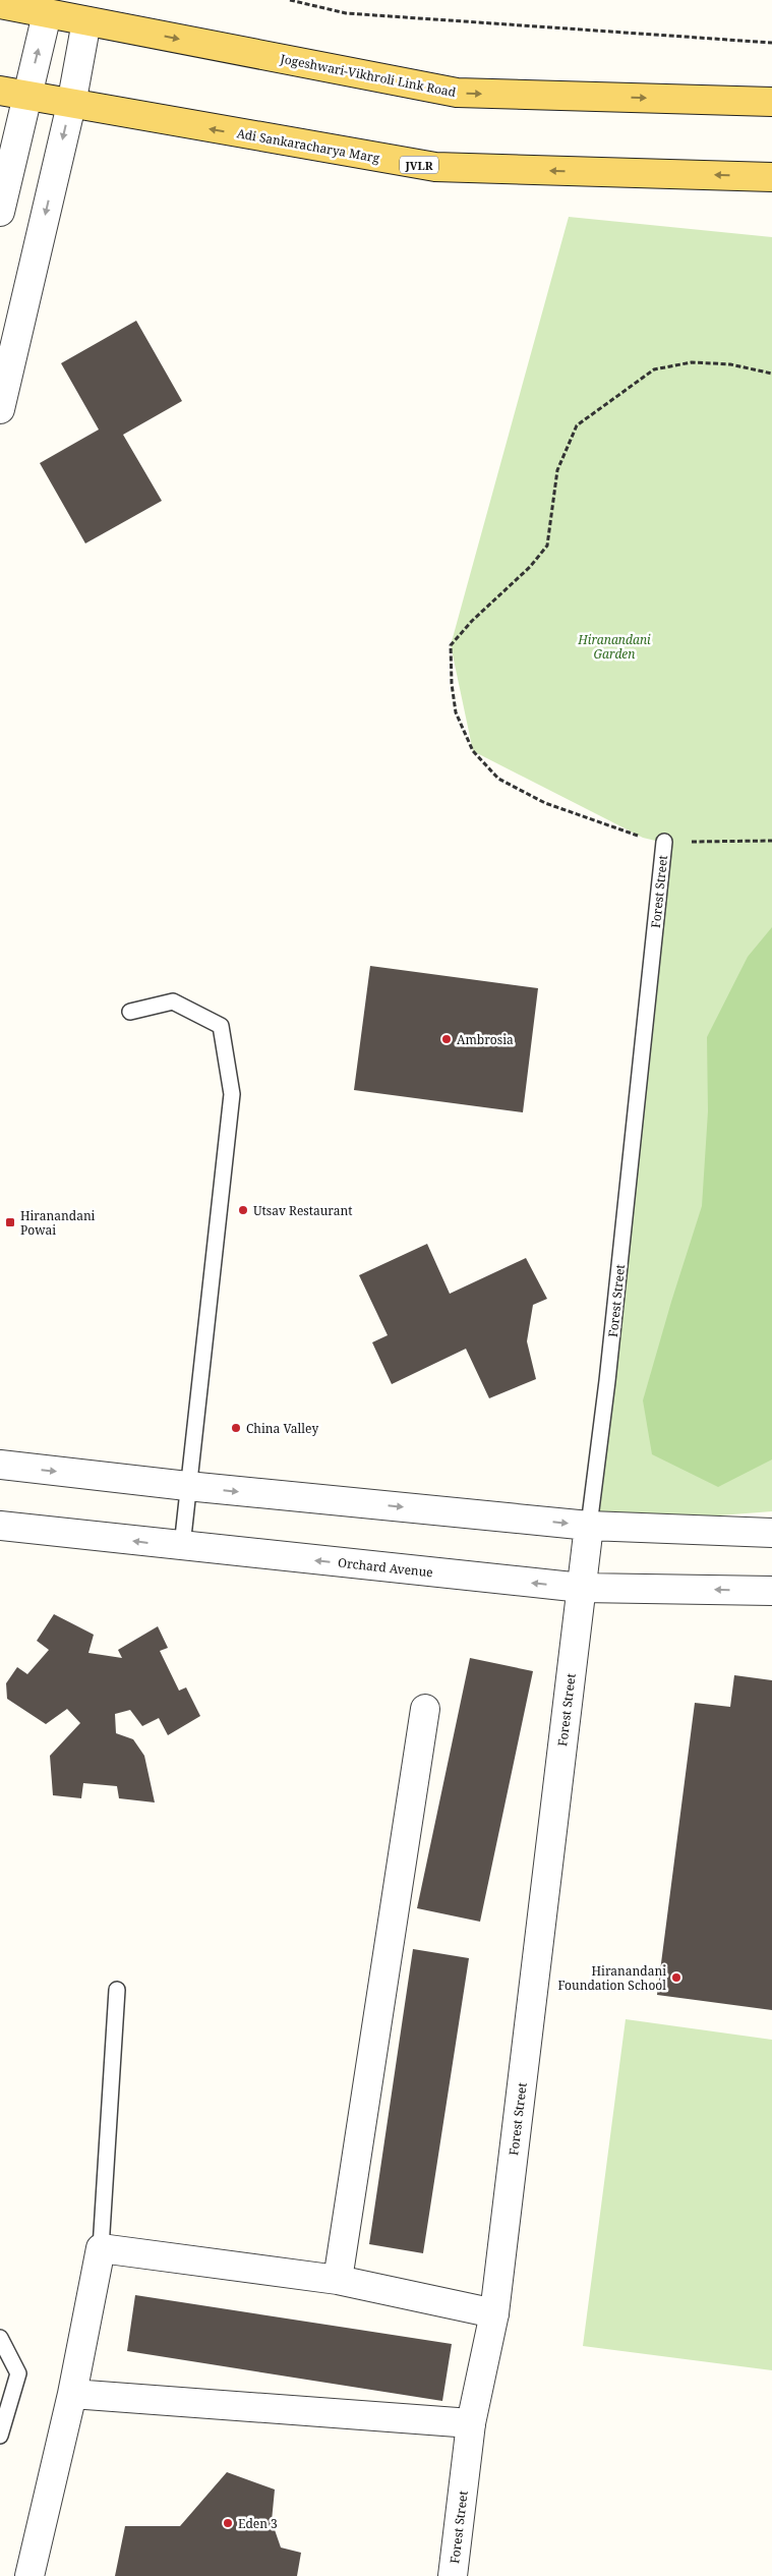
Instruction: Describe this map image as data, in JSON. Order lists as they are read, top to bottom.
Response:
{
  "streets": {
    "main road": ["Jogeshwari-Vikhroli Link Road", "Adi Sankaracharya Marg", "JVLR"],
    "street": ["Forest Street", "Orchard Avenue"]
  },
  "crossings": [
    ["Forest Street", "Orchard Avenue"]
  ],
  "one_way": ["Jogeshwari-Vikhroli Link Road", "Adi Sankaracharya Marg"],
  "parks": ["Hiranandani Garden"],
  "places": {
    "other": [
      "Ambrosia",
      "Utsav Restaurant",
      "China Valley",
      "Hiranandani Foundation School",
      "Eden 3"
    ],
    "transit": ["Hiranandani Powai"]
  }
}
